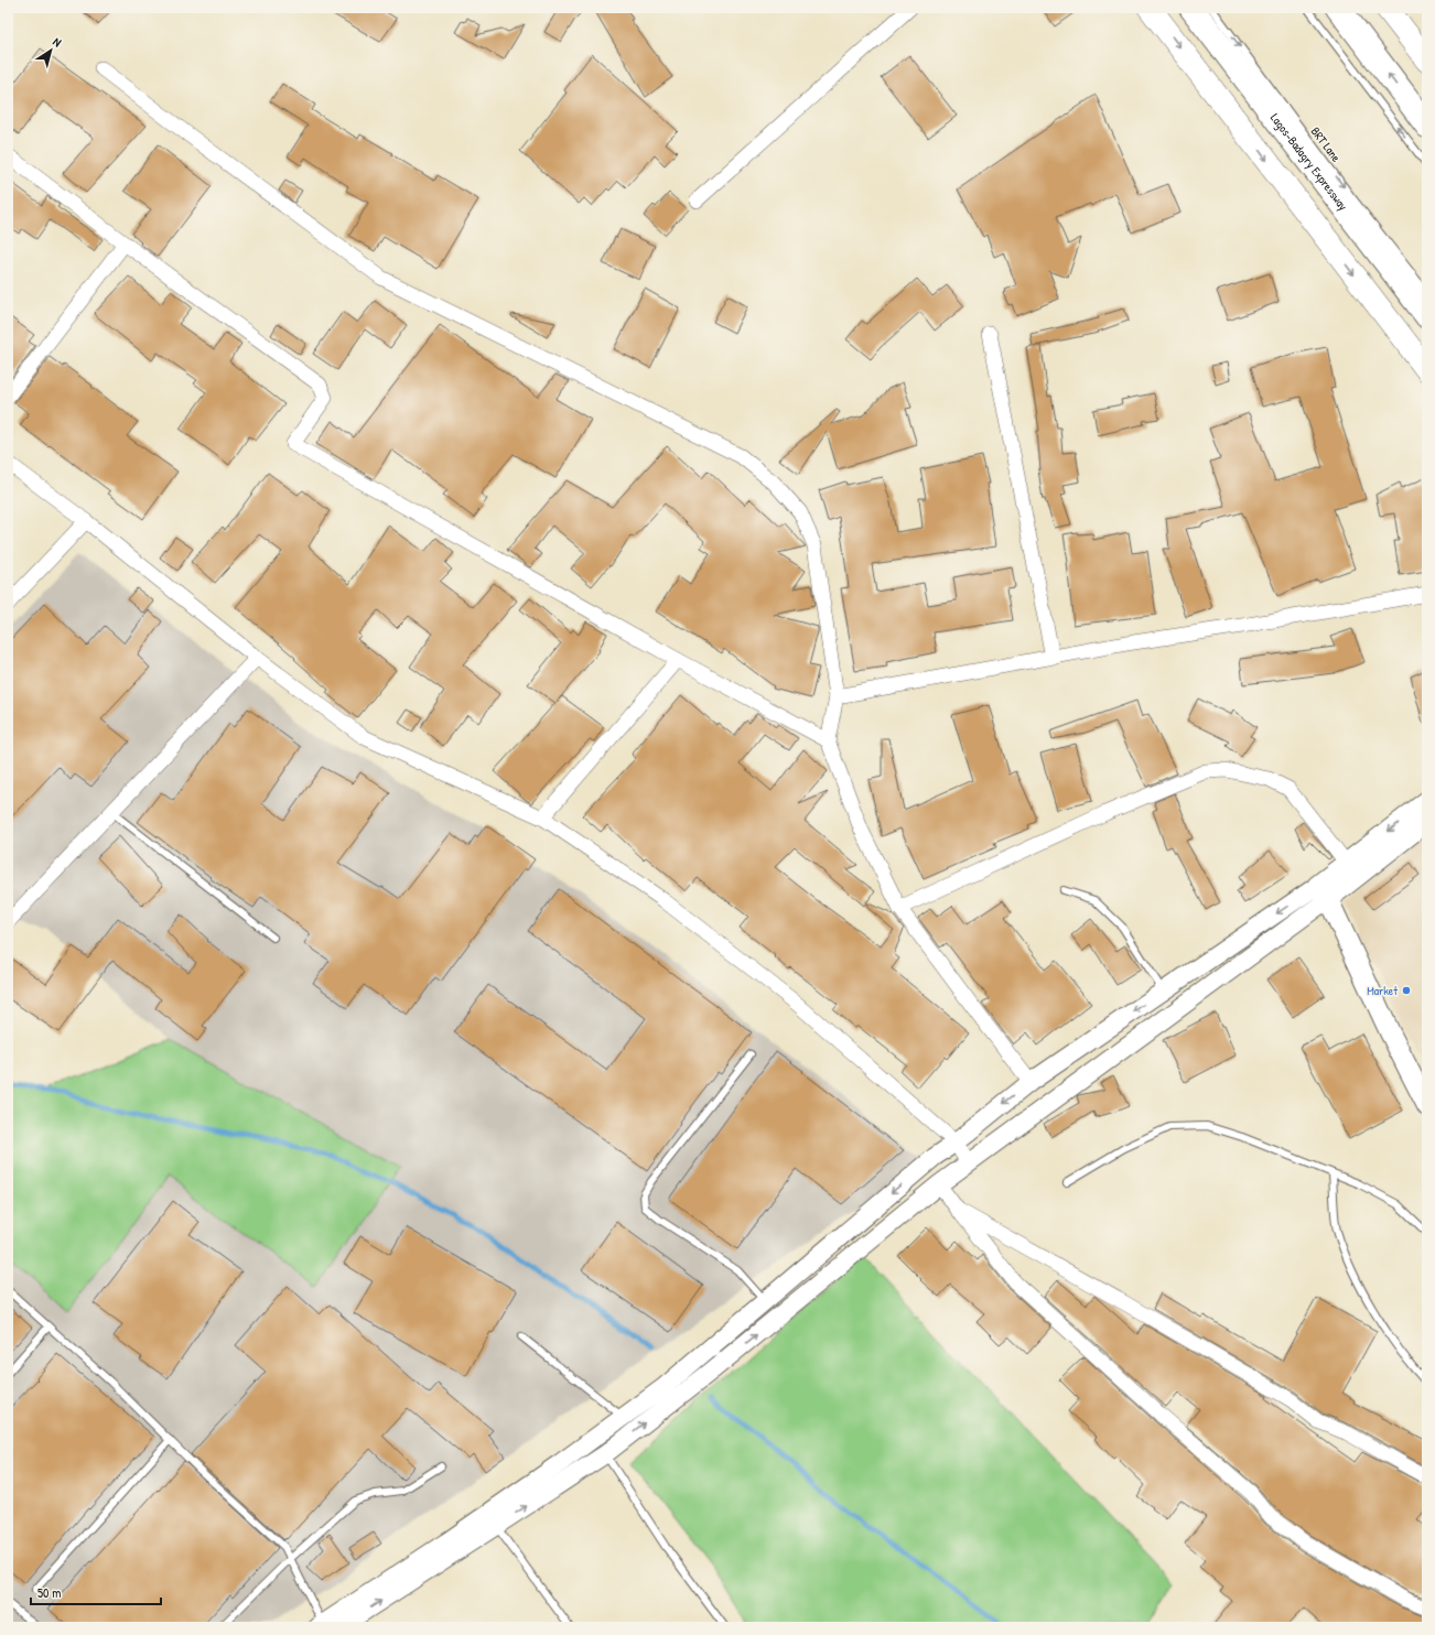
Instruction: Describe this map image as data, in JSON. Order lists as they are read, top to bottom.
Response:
{
  "streets": {
    "highway": ["Lagos-Badagry Expressway"],
    "lane": ["BRT Lane"]
  },
  "one_way": ["BRT Lane"],
  "places": ["Market"],
  "scale_bar": "50 m",
  "north": "top right"
}
